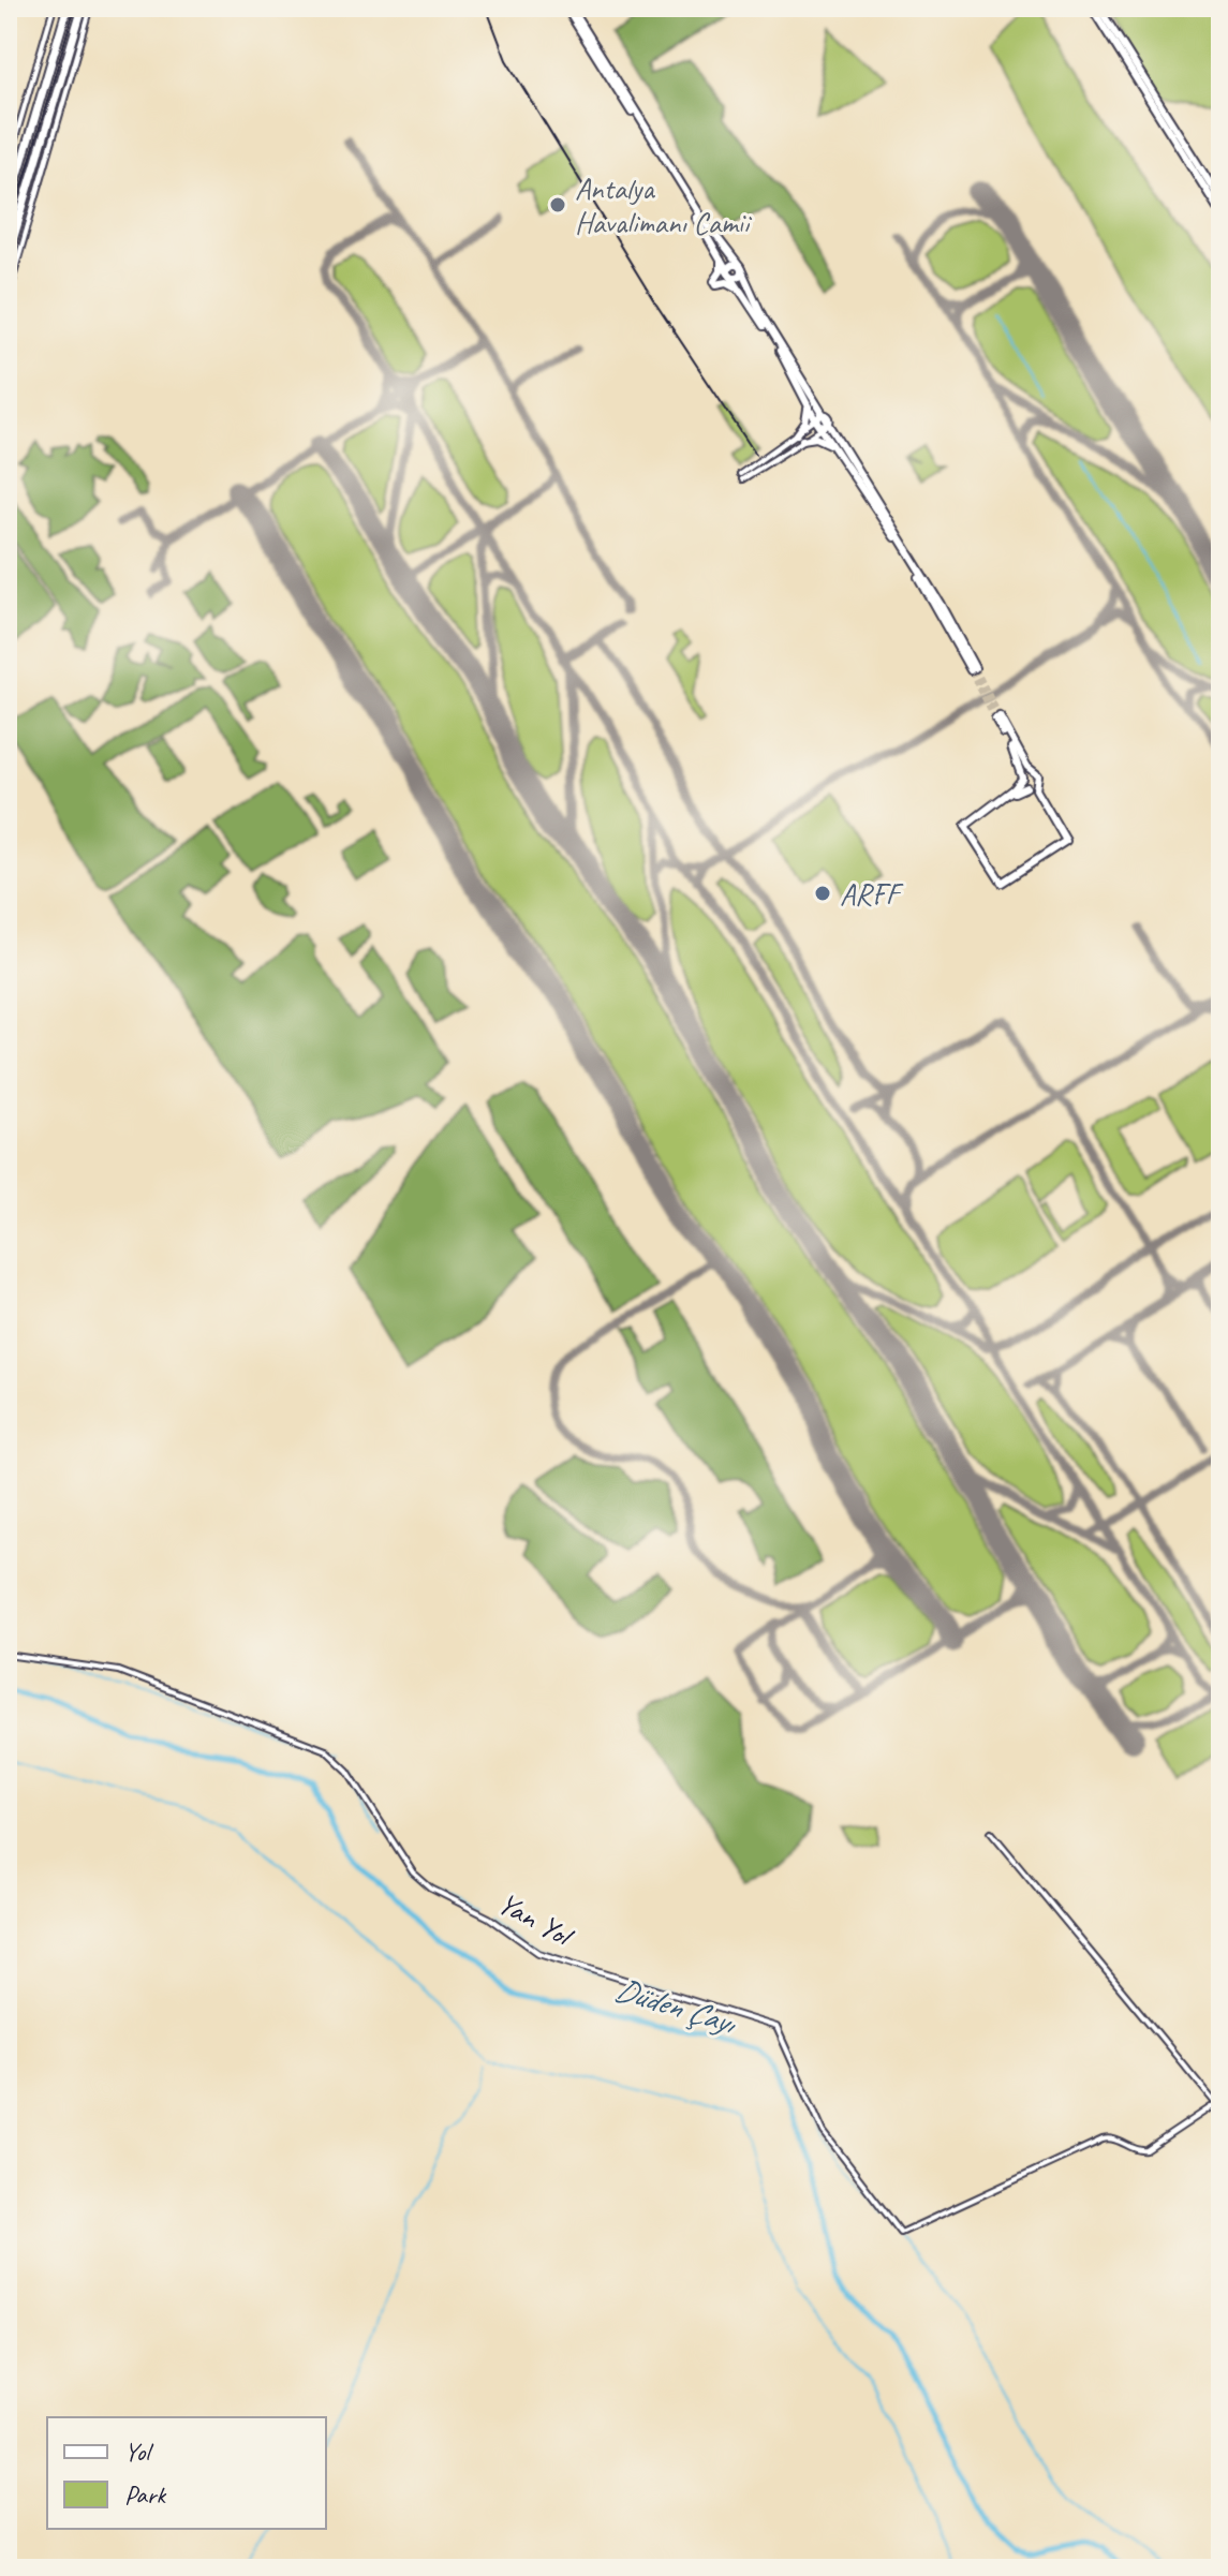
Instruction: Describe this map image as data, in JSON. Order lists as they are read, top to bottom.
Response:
{
  "streets": {
    "street": ["Yan Yol"]
  },
  "water": ["Düden Çayı"],
  "places": ["Antalya Havalimanı Camii", "ARFF"],
  "legend": ["Yol", "Park"]
}
